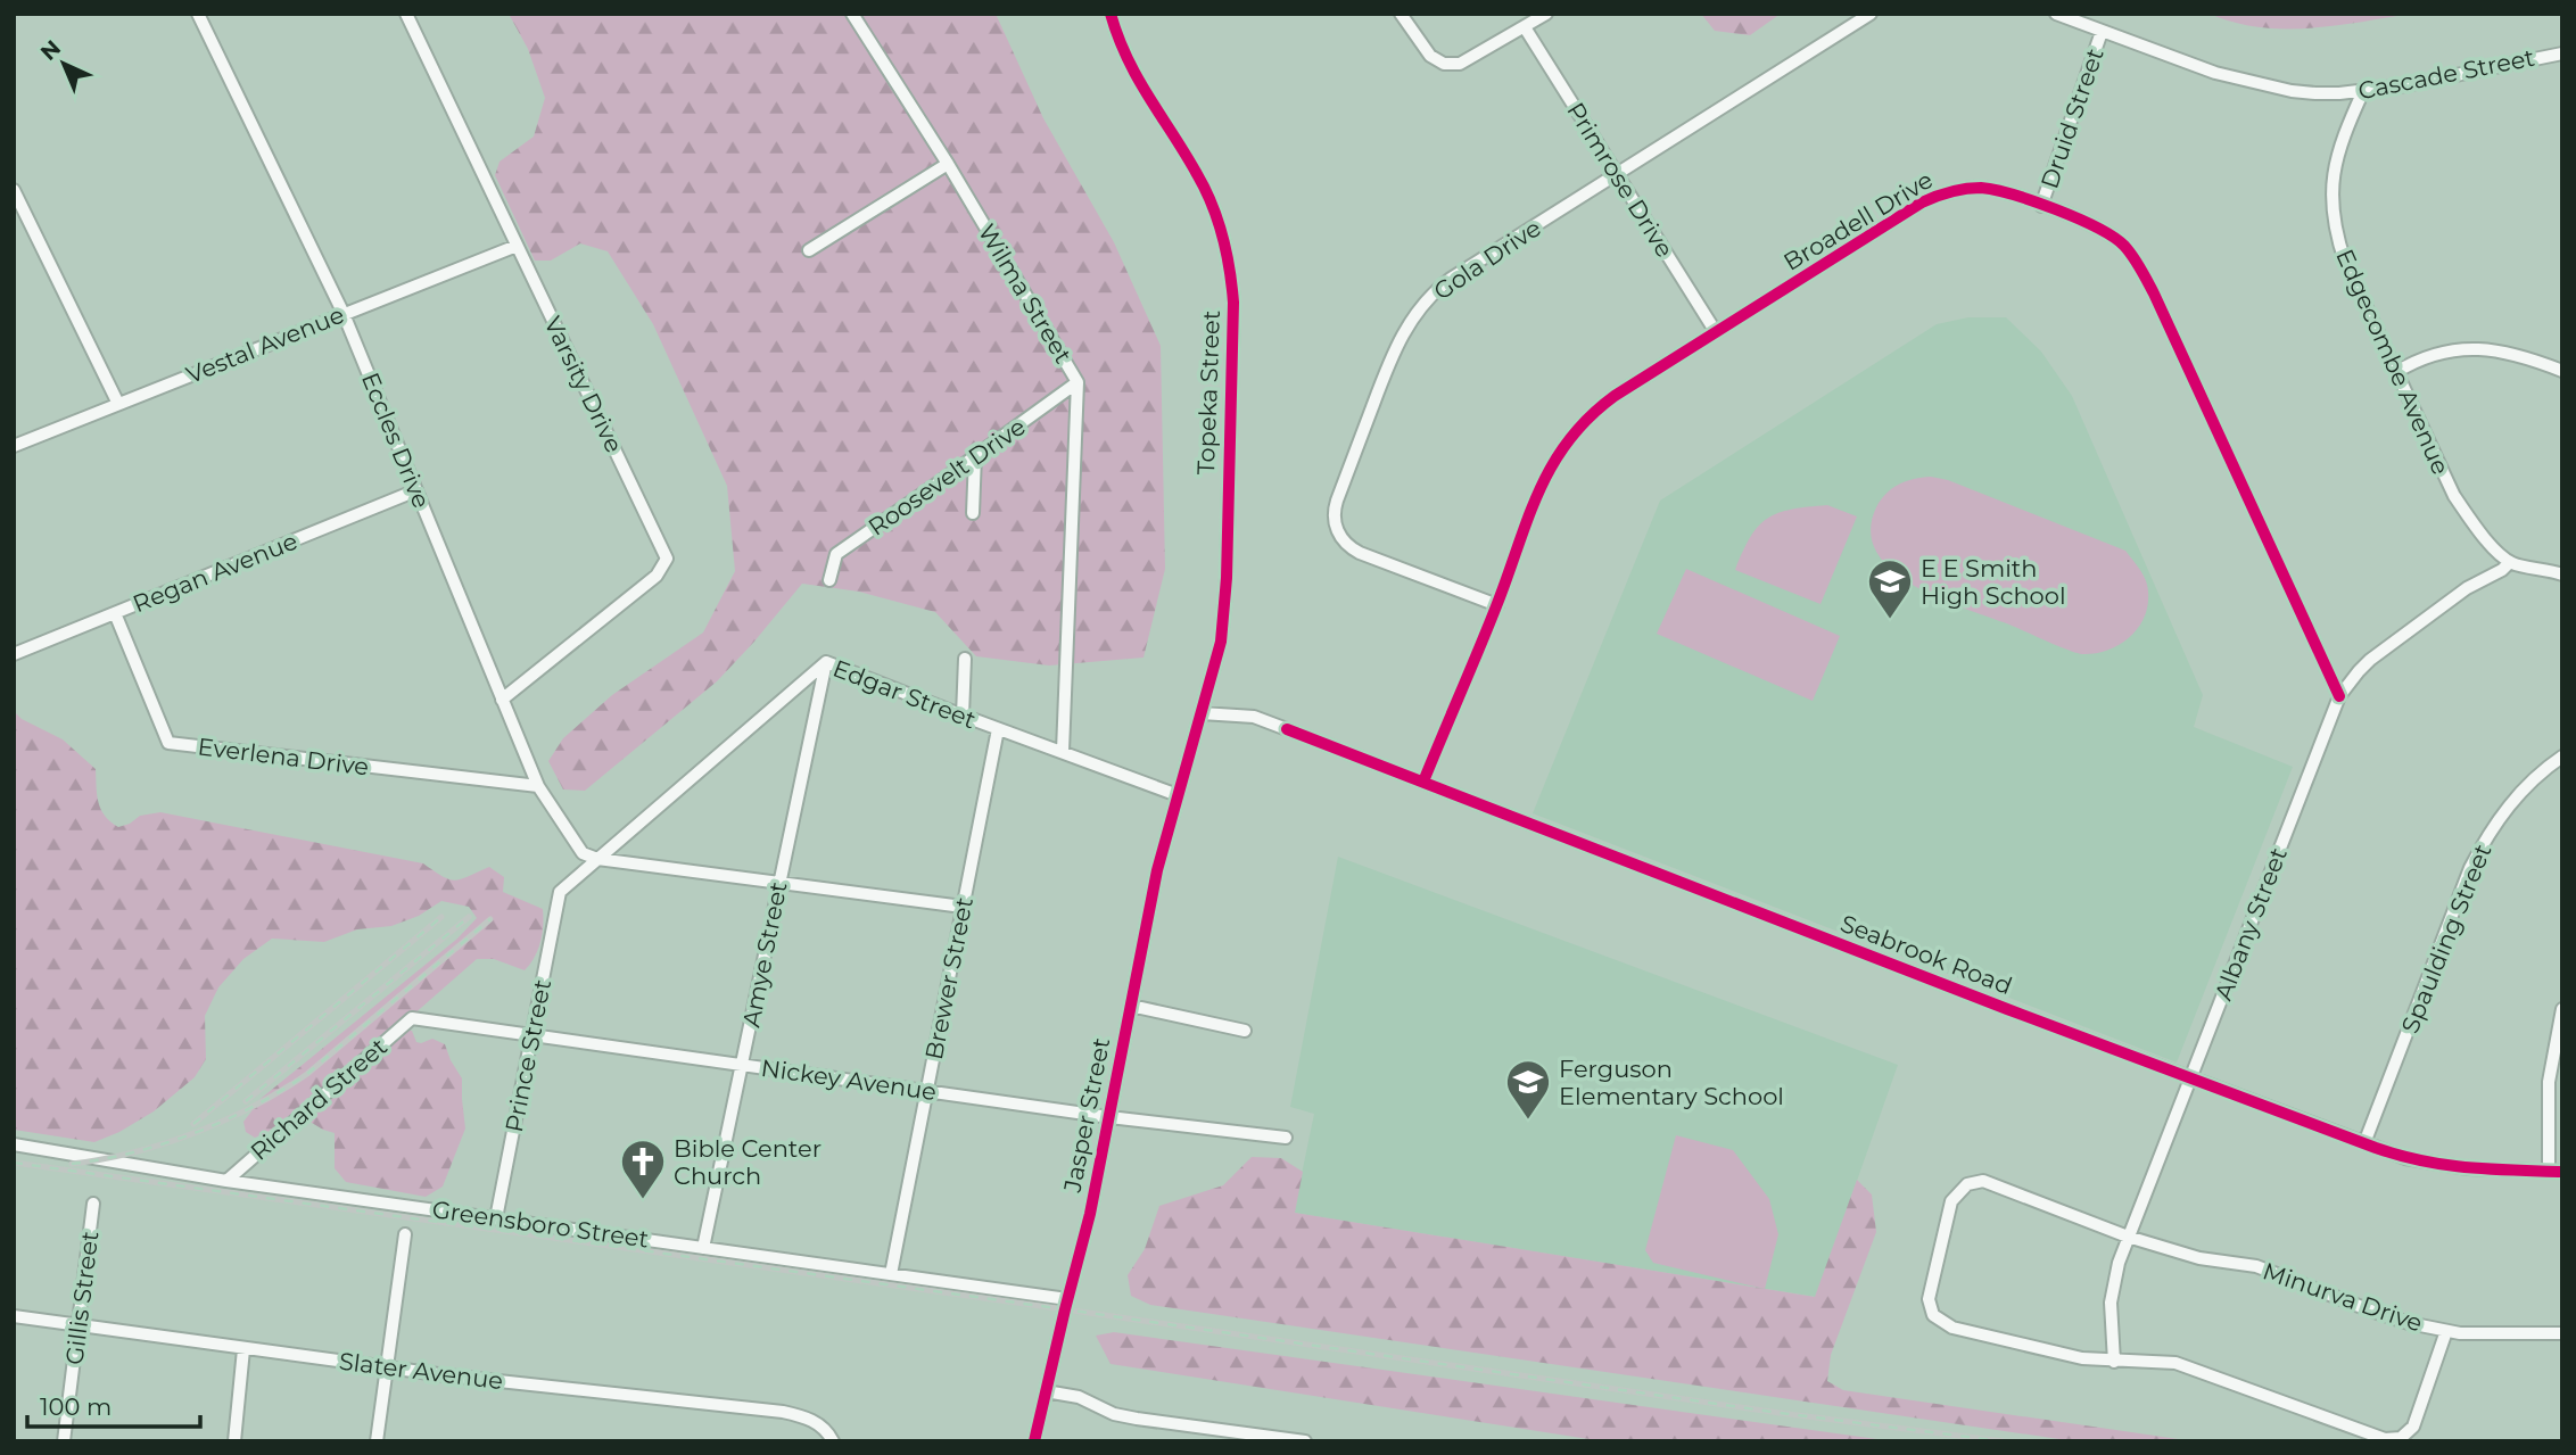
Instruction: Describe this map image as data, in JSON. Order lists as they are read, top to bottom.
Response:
{
  "streets": {
    "street": [
      "Cascade Street",
      "Druid Street",
      "Primrose Drive",
      "Broadell Drive",
      "Gola Drive",
      "Wilma Street",
      "Vestal Avenue",
      "Edgecombe Avenue",
      "Varsity Drive",
      "Topeka Street",
      "Eccles Drive",
      "Roosevelt Drive",
      "Regan Avenue",
      "Edgar Street",
      "Everlena Drive",
      "Albany Street",
      "Spaulding Street",
      "Amye Street",
      "Seabrook Road",
      "Brewer Street",
      "Prince Street",
      "Nickey Avenue",
      "Richard Street",
      "Jasper Street",
      "Greensboro Street",
      "Minurva Drive",
      "Gillis Street",
      "Slater Avenue"
    ]
  },
  "crossings": [
    ["Cascade Street", "Druid Street"],
    ["Cascade Street", "Edgecombe Avenue"],
    ["Druid Street", "Broadell Drive"],
    ["Primrose Drive", "Broadell Drive"],
    ["Primrose Drive", "Gola Drive"],
    ["Broadell Drive", "Gola Drive"],
    ["Broadell Drive", "Albany Street"],
    ["Broadell Drive", "Seabrook Road"],
    ["Wilma Street", "Roosevelt Drive"],
    ["Wilma Street", "Edgar Street"],
    ["Vestal Avenue", "Varsity Drive"],
    ["Vestal Avenue", "Eccles Drive"],
    ["Edgecombe Avenue", "Albany Street"],
    ["Varsity Drive", "Eccles Drive"],
    ["Topeka Street", "Edgar Street"],
    ["Topeka Street", "Seabrook Road"],
    ["Topeka Street", "Jasper Street"],
    ["Eccles Drive", "Regan Avenue"],
    ["Eccles Drive", "Edgar Street"],
    ["Eccles Drive", "Everlena Drive"],
    ["Regan Avenue", "Everlena Drive"],
    ["Edgar Street", "Amye Street"],
    ["Edgar Street", "Brewer Street"],
    ["Edgar Street", "Prince Street"],
    ["Edgar Street", "Jasper Street"],
    ["Albany Street", "Seabrook Road"],
    ["Albany Street", "Minurva Drive"],
    ["Spaulding Street", "Seabrook Road"],
    ["Amye Street", "Nickey Avenue"],
    ["Amye Street", "Greensboro Street"],
    ["Brewer Street", "Nickey Avenue"],
    ["Brewer Street", "Greensboro Street"],
    ["Prince Street", "Nickey Avenue"],
    ["Prince Street", "Greensboro Street"],
    ["Nickey Avenue", "Richard Street"],
    ["Nickey Avenue", "Jasper Street"],
    ["Richard Street", "Greensboro Street"],
    ["Jasper Street", "Greensboro Street"],
    ["Gillis Street", "Slater Avenue"]
  ],
  "places": {
    "school or university": ["E E Smith High School", "Ferguson Elementary School"],
    "church": ["Bible Center Church"]
  },
  "scale_bar": "100 m",
  "north": "top left"
}
